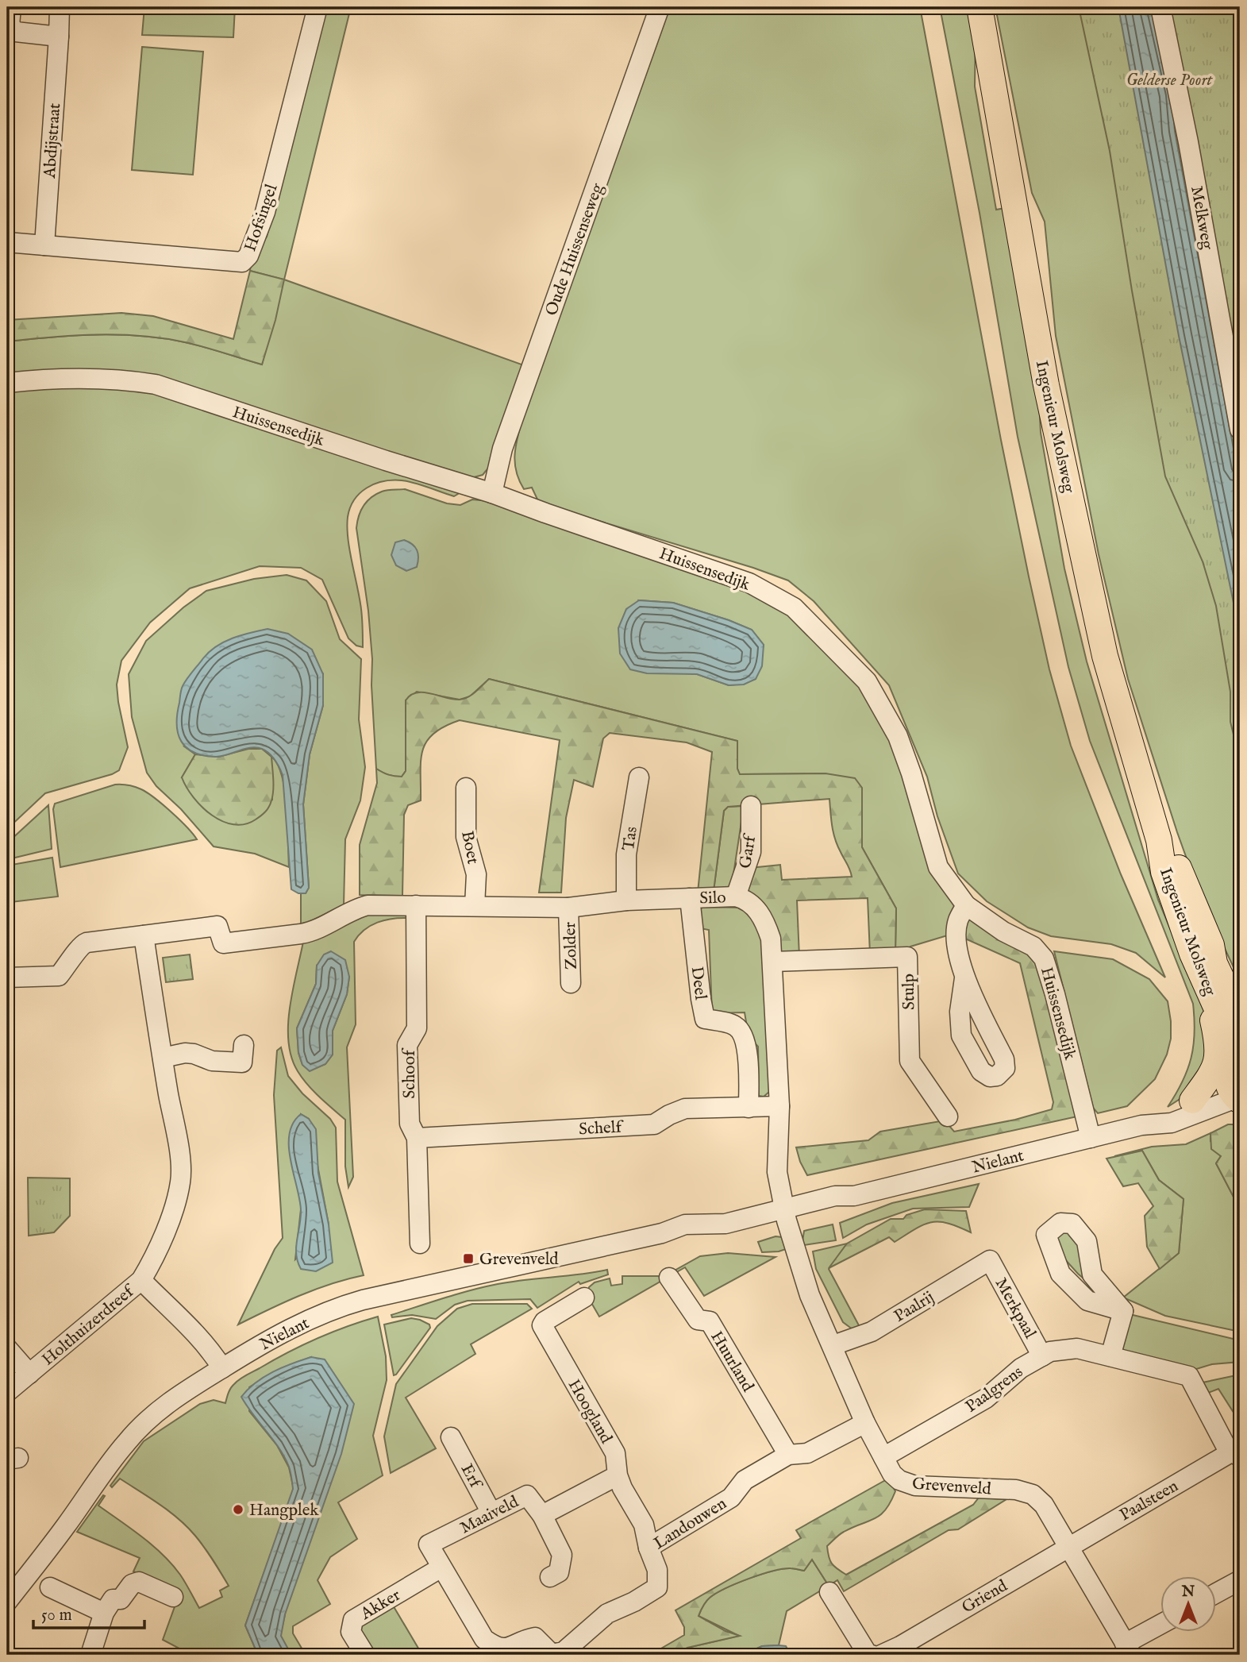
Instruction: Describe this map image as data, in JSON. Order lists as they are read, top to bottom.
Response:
{
  "streets": {
    "main road": ["Ingenieur Molsweg"],
    "street": [
      "Abdijstraat",
      "Hofsingel",
      "Melkweg",
      "Oude Huissenseweg",
      "Huissensedijk",
      "Tas",
      "Boet",
      "Garf",
      "Silo",
      "Zolder",
      "Deel",
      "Stulp",
      "Schoof",
      "Schelf",
      "Nielant",
      "Paalrij",
      "Merkpaal",
      "Holthuizerdreef",
      "Huurland",
      "Paalgrens",
      "Hoogland",
      "Erf",
      "Grevenveld",
      "Paalsteen",
      "Maaiveld",
      "Landouwen",
      "Griend",
      "Akker"
    ]
  },
  "crossings": [
    ["Abdijstraat", "Hofsingel"],
    ["Oude Huissenseweg", "Huissensedijk"],
    ["Huissensedijk", "Nielant"],
    ["Tas", "Silo"],
    ["Boet", "Silo"],
    ["Garf", "Silo"],
    ["Silo", "Zolder"],
    ["Silo", "Deel"],
    ["Silo", "Stulp"],
    ["Silo", "Schoof"],
    ["Silo", "Schelf"],
    ["Silo", "Nielant"],
    ["Silo", "Grevenveld"],
    ["Deel", "Schelf"],
    ["Schoof", "Schelf"],
    ["Nielant", "Holthuizerdreef"],
    ["Nielant", "Grevenveld"],
    ["Paalrij", "Merkpaal"],
    ["Paalrij", "Grevenveld"],
    ["Merkpaal", "Paalgrens"],
    ["Huurland", "Landouwen"],
    ["Paalgrens", "Grevenveld"],
    ["Paalgrens", "Paalsteen"],
    ["Hoogland", "Maaiveld"],
    ["Hoogland", "Landouwen"],
    ["Erf", "Maaiveld"],
    ["Grevenveld", "Paalsteen"],
    ["Grevenveld", "Landouwen"],
    ["Grevenveld", "Griend"],
    ["Paalsteen", "Griend"],
    ["Maaiveld", "Landouwen"],
    ["Landouwen", "Akker"]
  ],
  "parks": ["Gelderse Poort"],
  "places": {
    "transit": ["Grevenveld"],
    "other": ["Hangplek"]
  },
  "scale_bar": "50 m",
  "north": "top"
}
